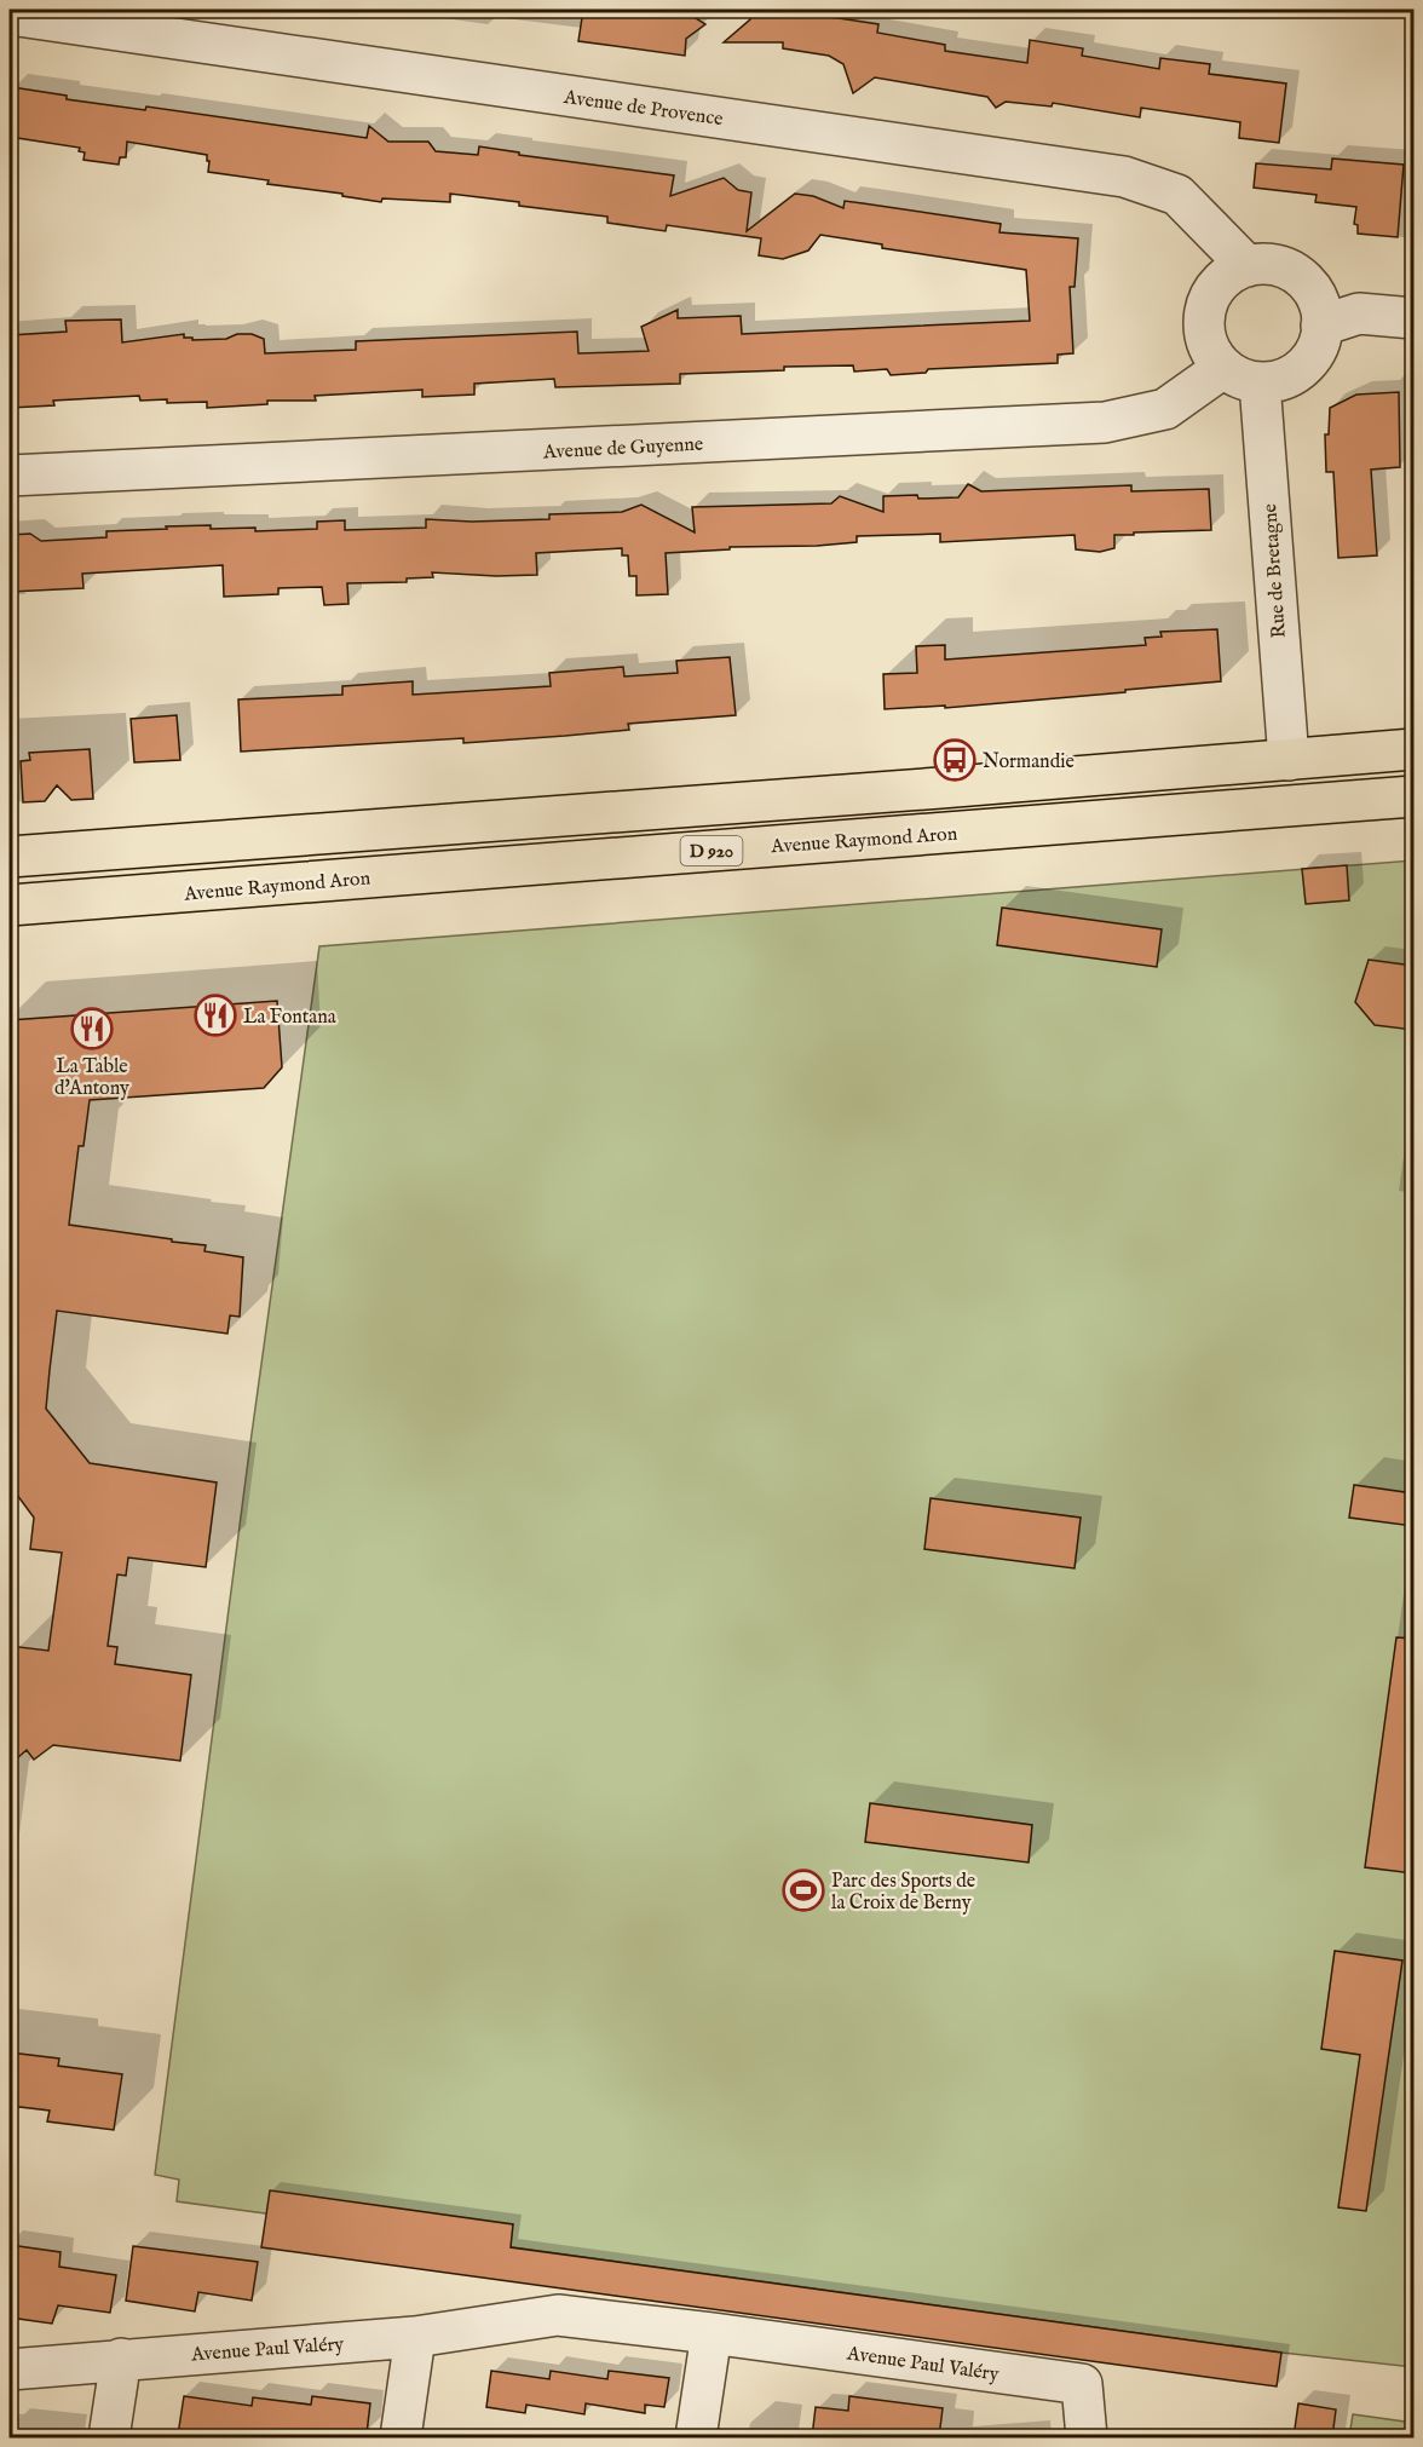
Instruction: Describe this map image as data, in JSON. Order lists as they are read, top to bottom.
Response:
{
  "streets": {
    "main road": ["Avenue Raymond Aron", "D 920"],
    "street": [
      "Avenue de Provence",
      "Avenue de Guyenne",
      "Rue de Bretagne",
      "Avenue Paul Valéry"
    ]
  },
  "crossings": [
    ["Avenue de Provence", "Avenue de Guyenne"],
    ["Avenue de Provence", "Rue de Bretagne"],
    ["Avenue de Guyenne", "Rue de Bretagne"],
    ["Rue de Bretagne", "D 920"]
  ],
  "places": {
    "bus stop": ["Normandie"],
    "restaurant": ["La Fontana", "La Table d'Antony"],
    "sports": ["Parc des Sports de la Croix de Berny"]
  }
}
